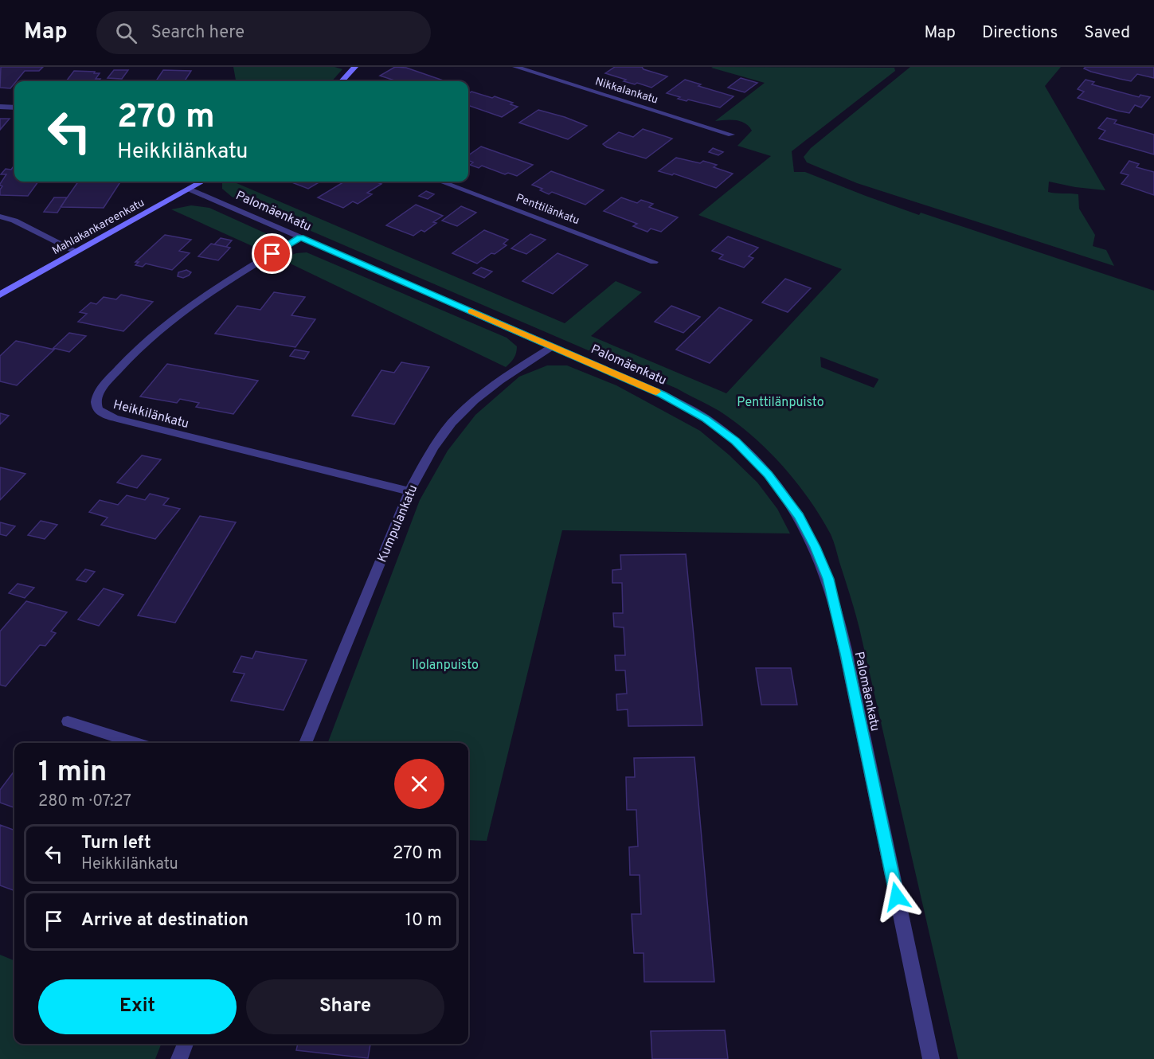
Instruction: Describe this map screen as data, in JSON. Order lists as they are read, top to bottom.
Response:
{
  "streets": {
    "street": [
      "Nikkalankatu",
      "Penttilänkatu",
      "Palomäenkatu",
      "Mahlakankareenkatu",
      "Heikkilänkatu",
      "Kumpulankatu"
    ]
  },
  "crossings": [
    ["Palomäenkatu", "Mahlakankareenkatu"],
    ["Palomäenkatu", "Heikkilänkatu"],
    ["Palomäenkatu", "Kumpulankatu"],
    ["Heikkilänkatu", "Kumpulankatu"]
  ],
  "parks": ["Penttilänpuisto", "Ilolanpuisto"],
  "page": {
    "header": "Map",
    "search": "Search here",
    "nav": ["Map", "Directions", "Saved"],
    "turn": ["270 m", "Heikkilänkatu"],
    "heading": ["1 min", "280 m · 07:27"],
    "list": [
      {
        "name": "Turn left",
        "note": "Heikkilänkatu",
        "value": "270 m"
      },
      {
        "name": "Arrive at destination",
        "value": "10 m"
      }
    ],
    "buttons": ["Exit", "Share"]
  }
}
